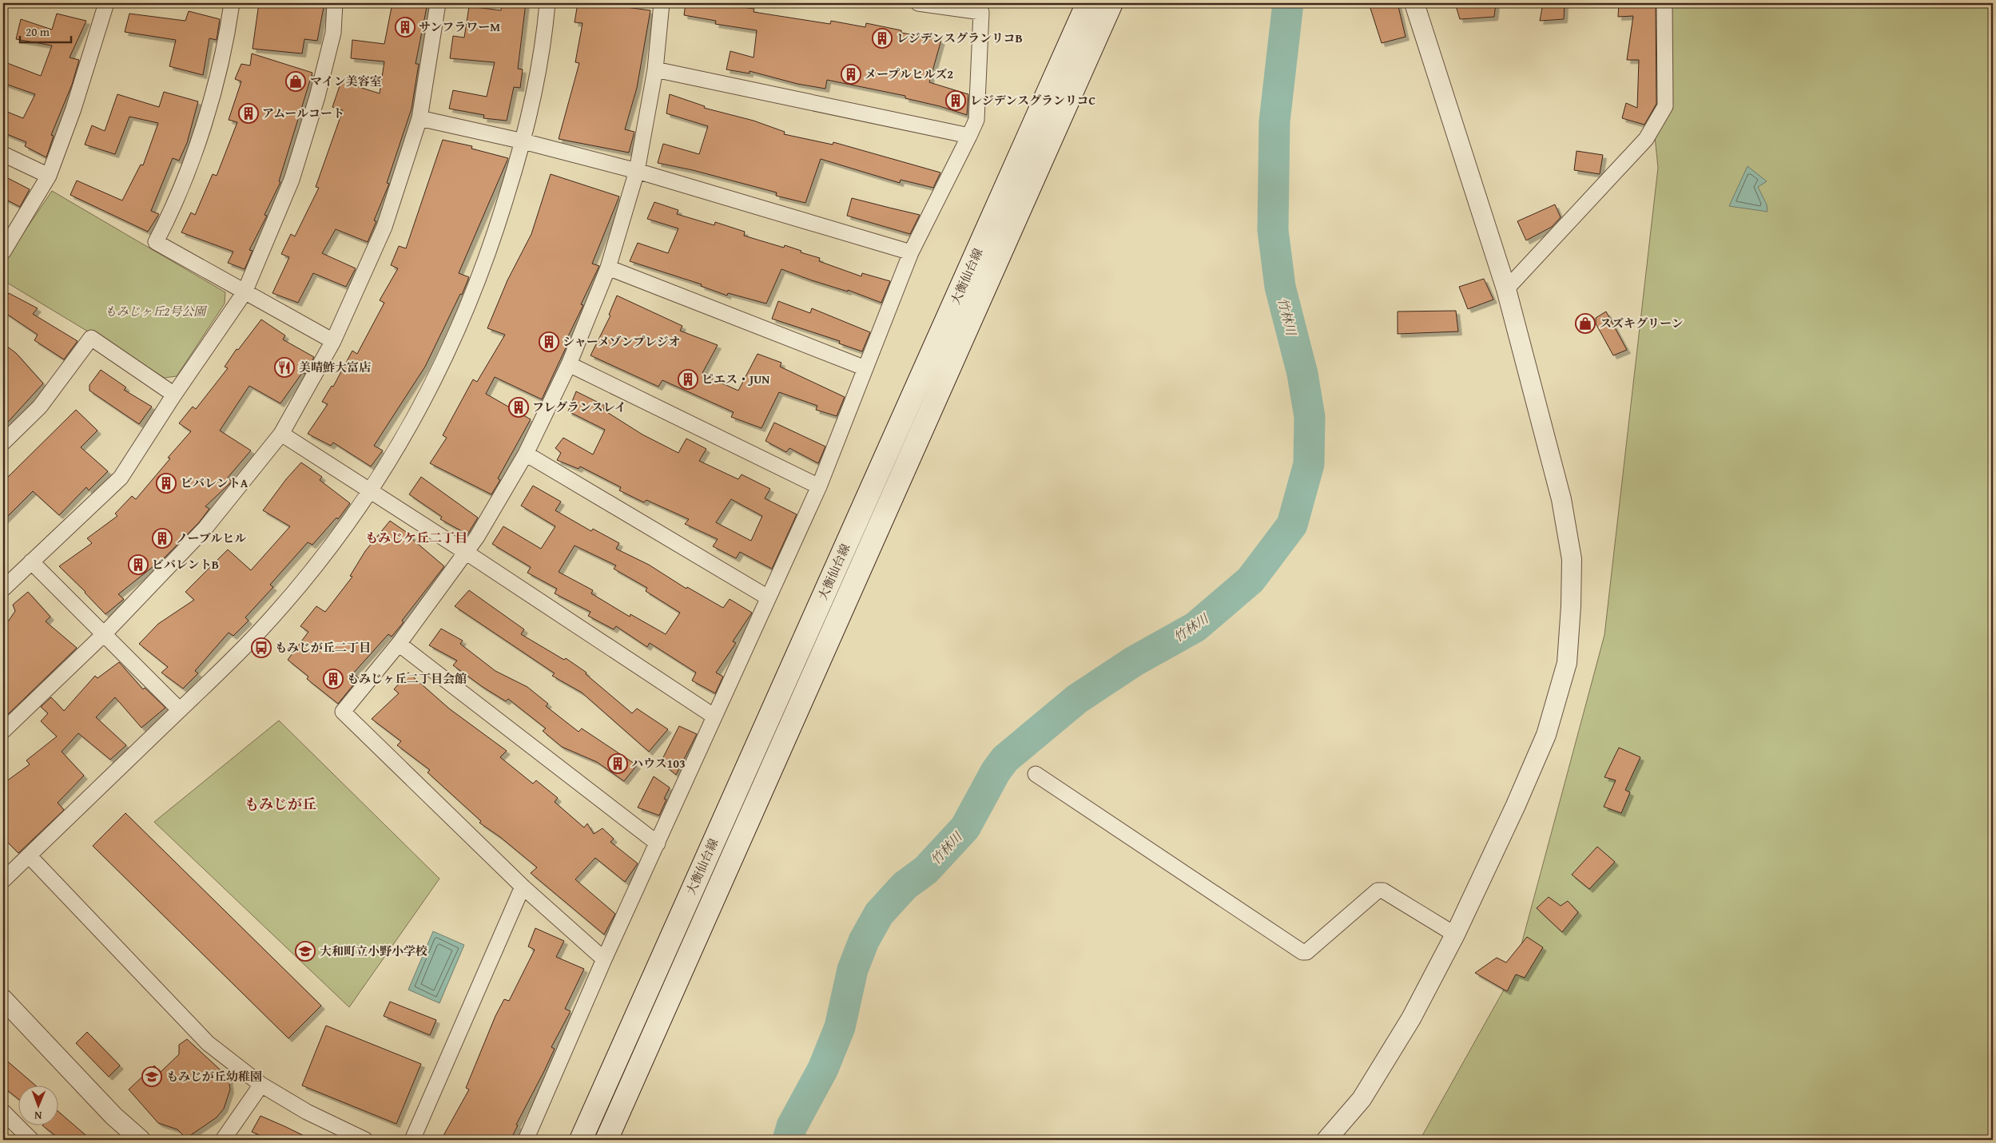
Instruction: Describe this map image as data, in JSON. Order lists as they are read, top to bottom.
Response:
{
  "streets": {
    "main road": ["大衡仙台線"]
  },
  "districts": ["もみじケ丘二丁目", "もみじが丘"],
  "water": ["竹林川"],
  "parks": ["もみじヶ丘2号公園"],
  "places": {
    "building": [
      "サンフラワーM",
      "レジデンスグランリコB",
      "メープルヒルズ2",
      "レジデンスグランリコC",
      "アムールコート",
      "シャーメゾンプレジオ",
      "ピエス・JUN",
      "フレグランスレイ",
      "ビバレントA",
      "ノーブルヒル",
      "ビバレントB",
      "もみじヶ丘二丁目会館",
      "ハウス103"
    ],
    "shop": ["マイン美容室", "スズキグリーン"],
    "restaurant": ["美晴鮓大富店"],
    "bus stop": ["もみじが丘二丁目"],
    "school or university": ["大和町立小野小学校", "もみじが丘幼稚園"]
  },
  "scale_bar": "20 m",
  "north": "bottom"
}
